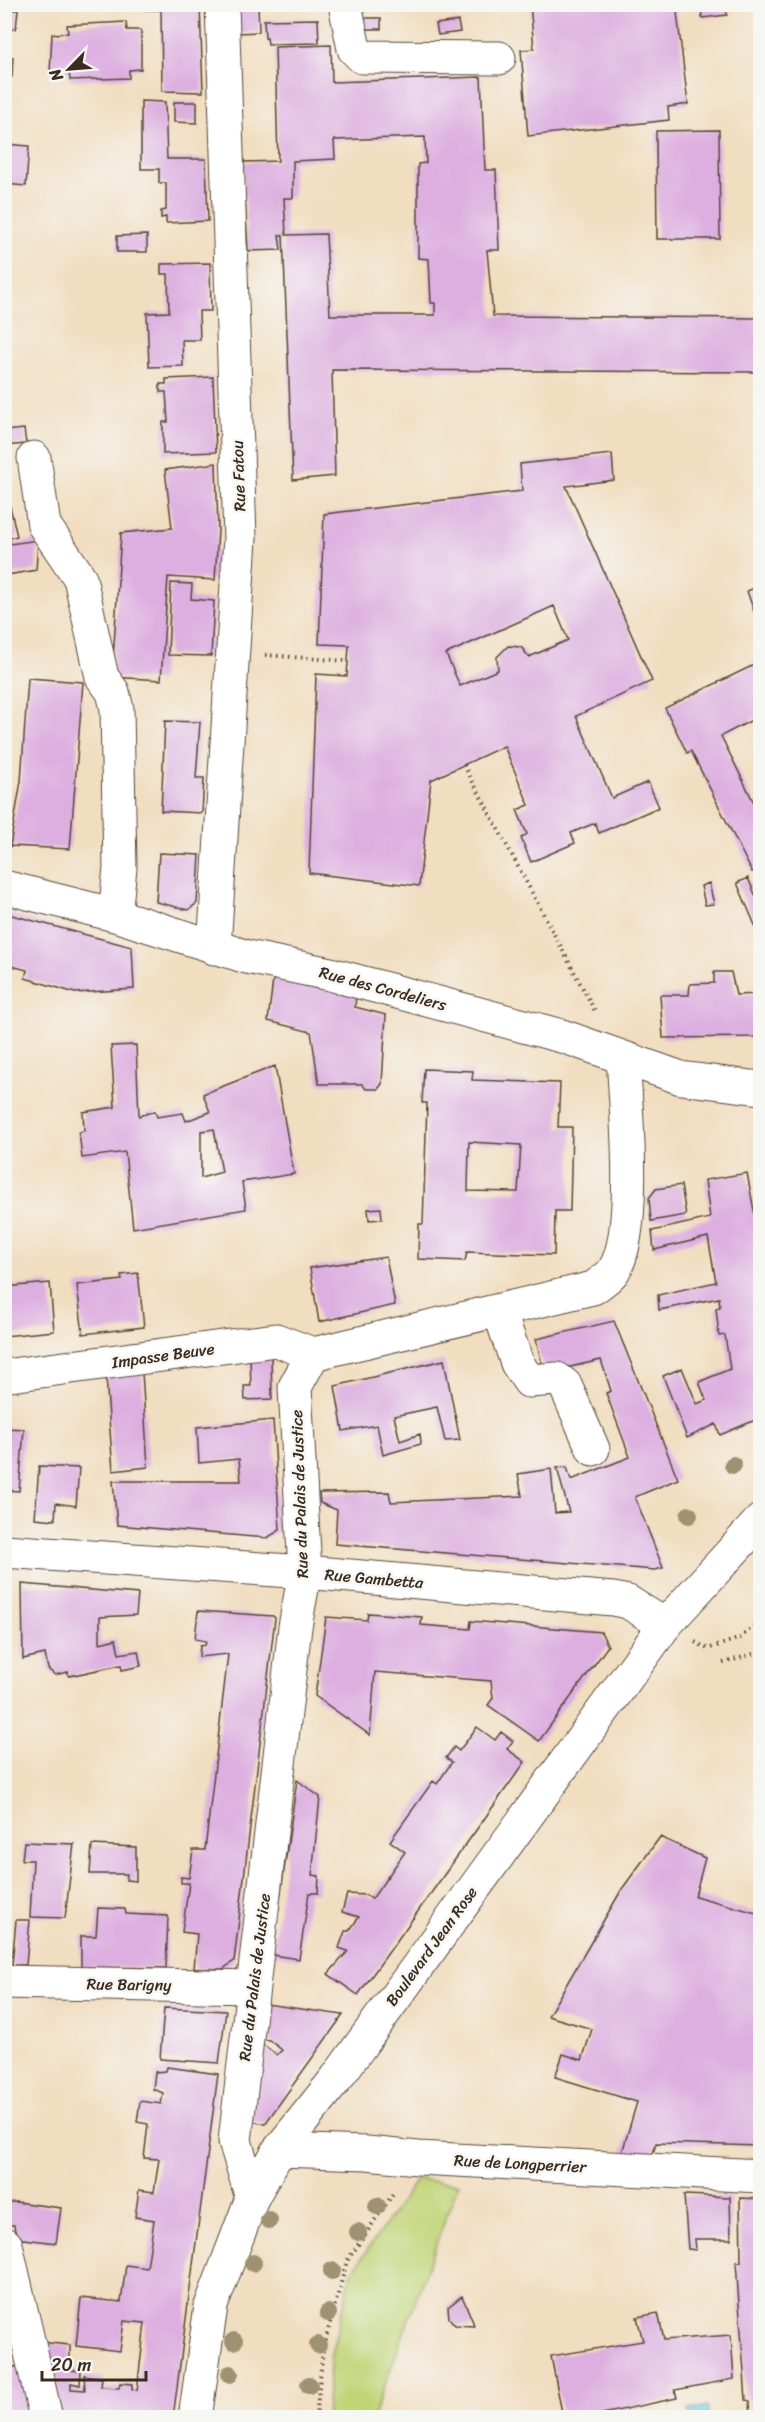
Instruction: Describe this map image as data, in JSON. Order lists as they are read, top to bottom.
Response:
{
  "streets": {
    "street": [
      "Rue Fatou",
      "Rue des Cordeliers",
      "Impasse Beuve",
      "Rue du Palais de Justice",
      "Rue Gambetta",
      "Boulevard Jean Rose",
      "Rue Barigny",
      "Rue de Longperrier"
    ]
  },
  "crossings": [
    ["Rue Fatou", "Rue des Cordeliers"],
    ["Impasse Beuve", "Rue du Palais de Justice"],
    ["Rue du Palais de Justice", "Rue Gambetta"],
    ["Rue du Palais de Justice", "Boulevard Jean Rose"],
    ["Rue du Palais de Justice", "Rue Barigny"],
    ["Rue Gambetta", "Boulevard Jean Rose"],
    ["Boulevard Jean Rose", "Rue de Longperrier"]
  ],
  "scale_bar": "20 m",
  "north": "bottom left"
}
